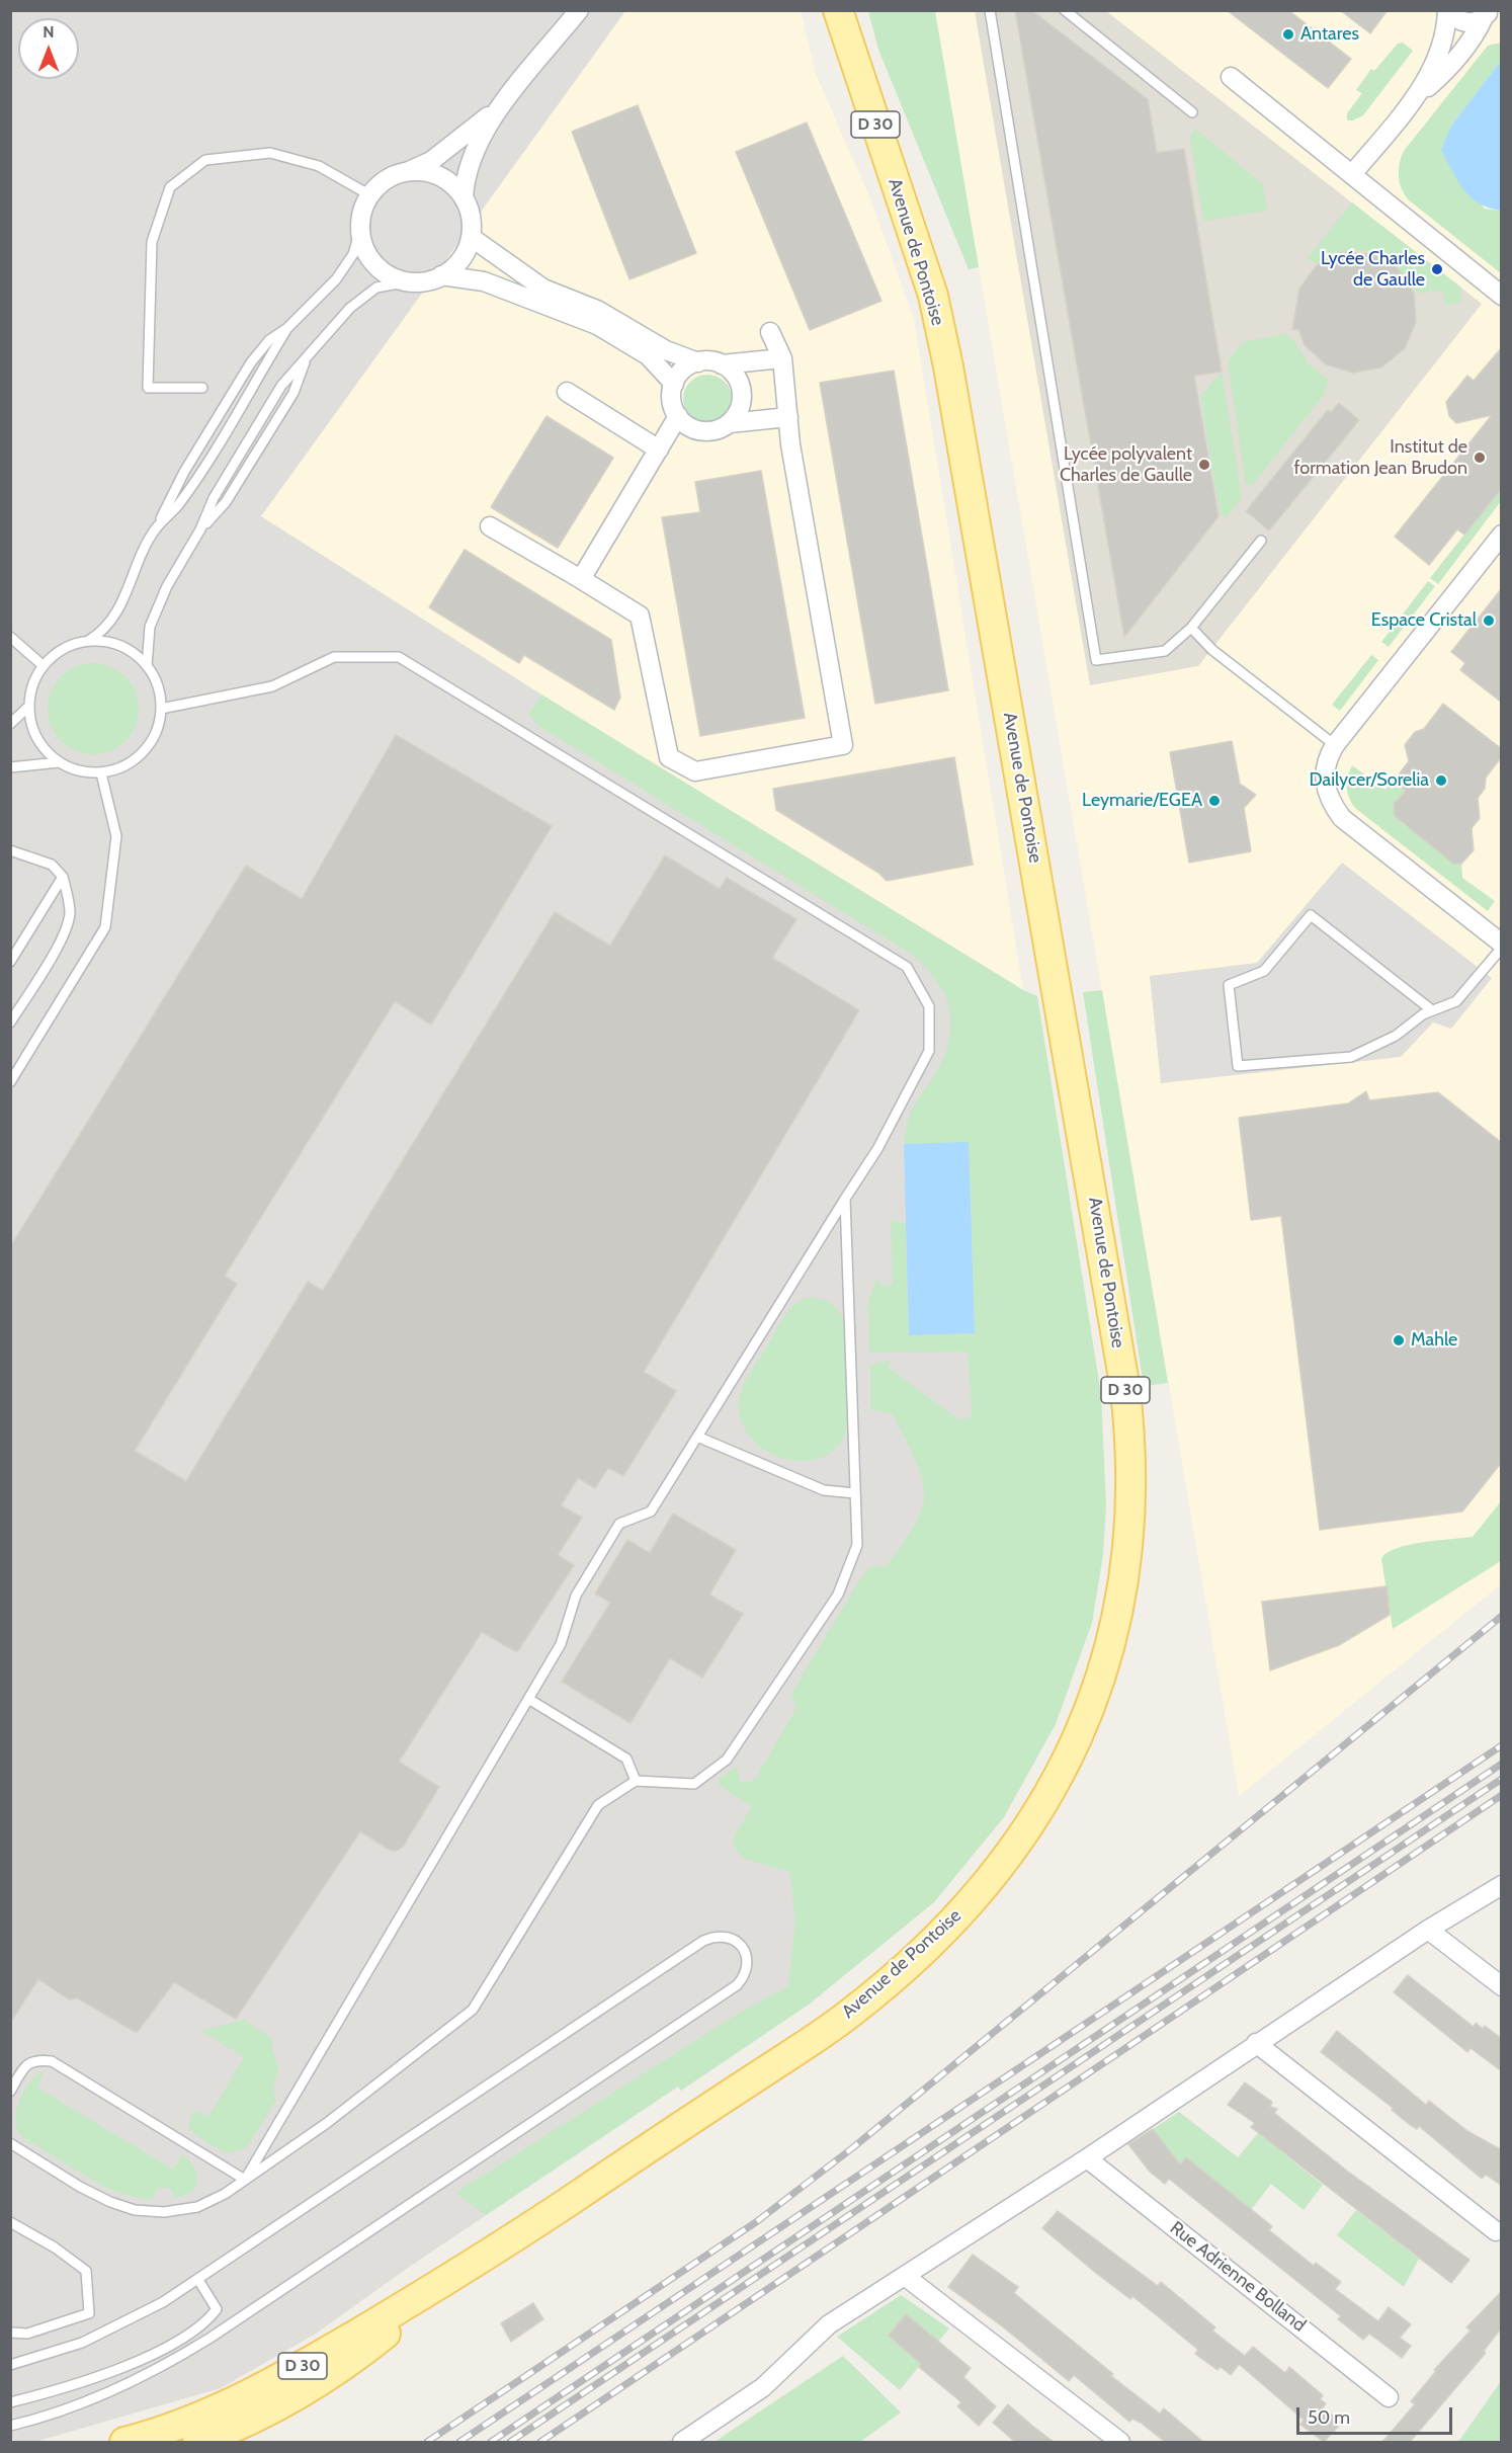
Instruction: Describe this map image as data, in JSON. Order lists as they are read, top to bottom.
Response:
{
  "streets": {
    "main road": ["D 30", "Avenue de Pontoise"],
    "street": ["Rue Adrienne Bolland"]
  },
  "places": [
    "Antares",
    "Lycée Charles de Gaulle",
    "Institut de formation Jean Brudon",
    "Lycée polyvalent Charles de Gaulle",
    "Espace Cristal",
    "Dailycer/Sorelia",
    "Leymarie/EGEA",
    "Mahle"
  ],
  "scale_bar": "50 m",
  "north": "top"
}
